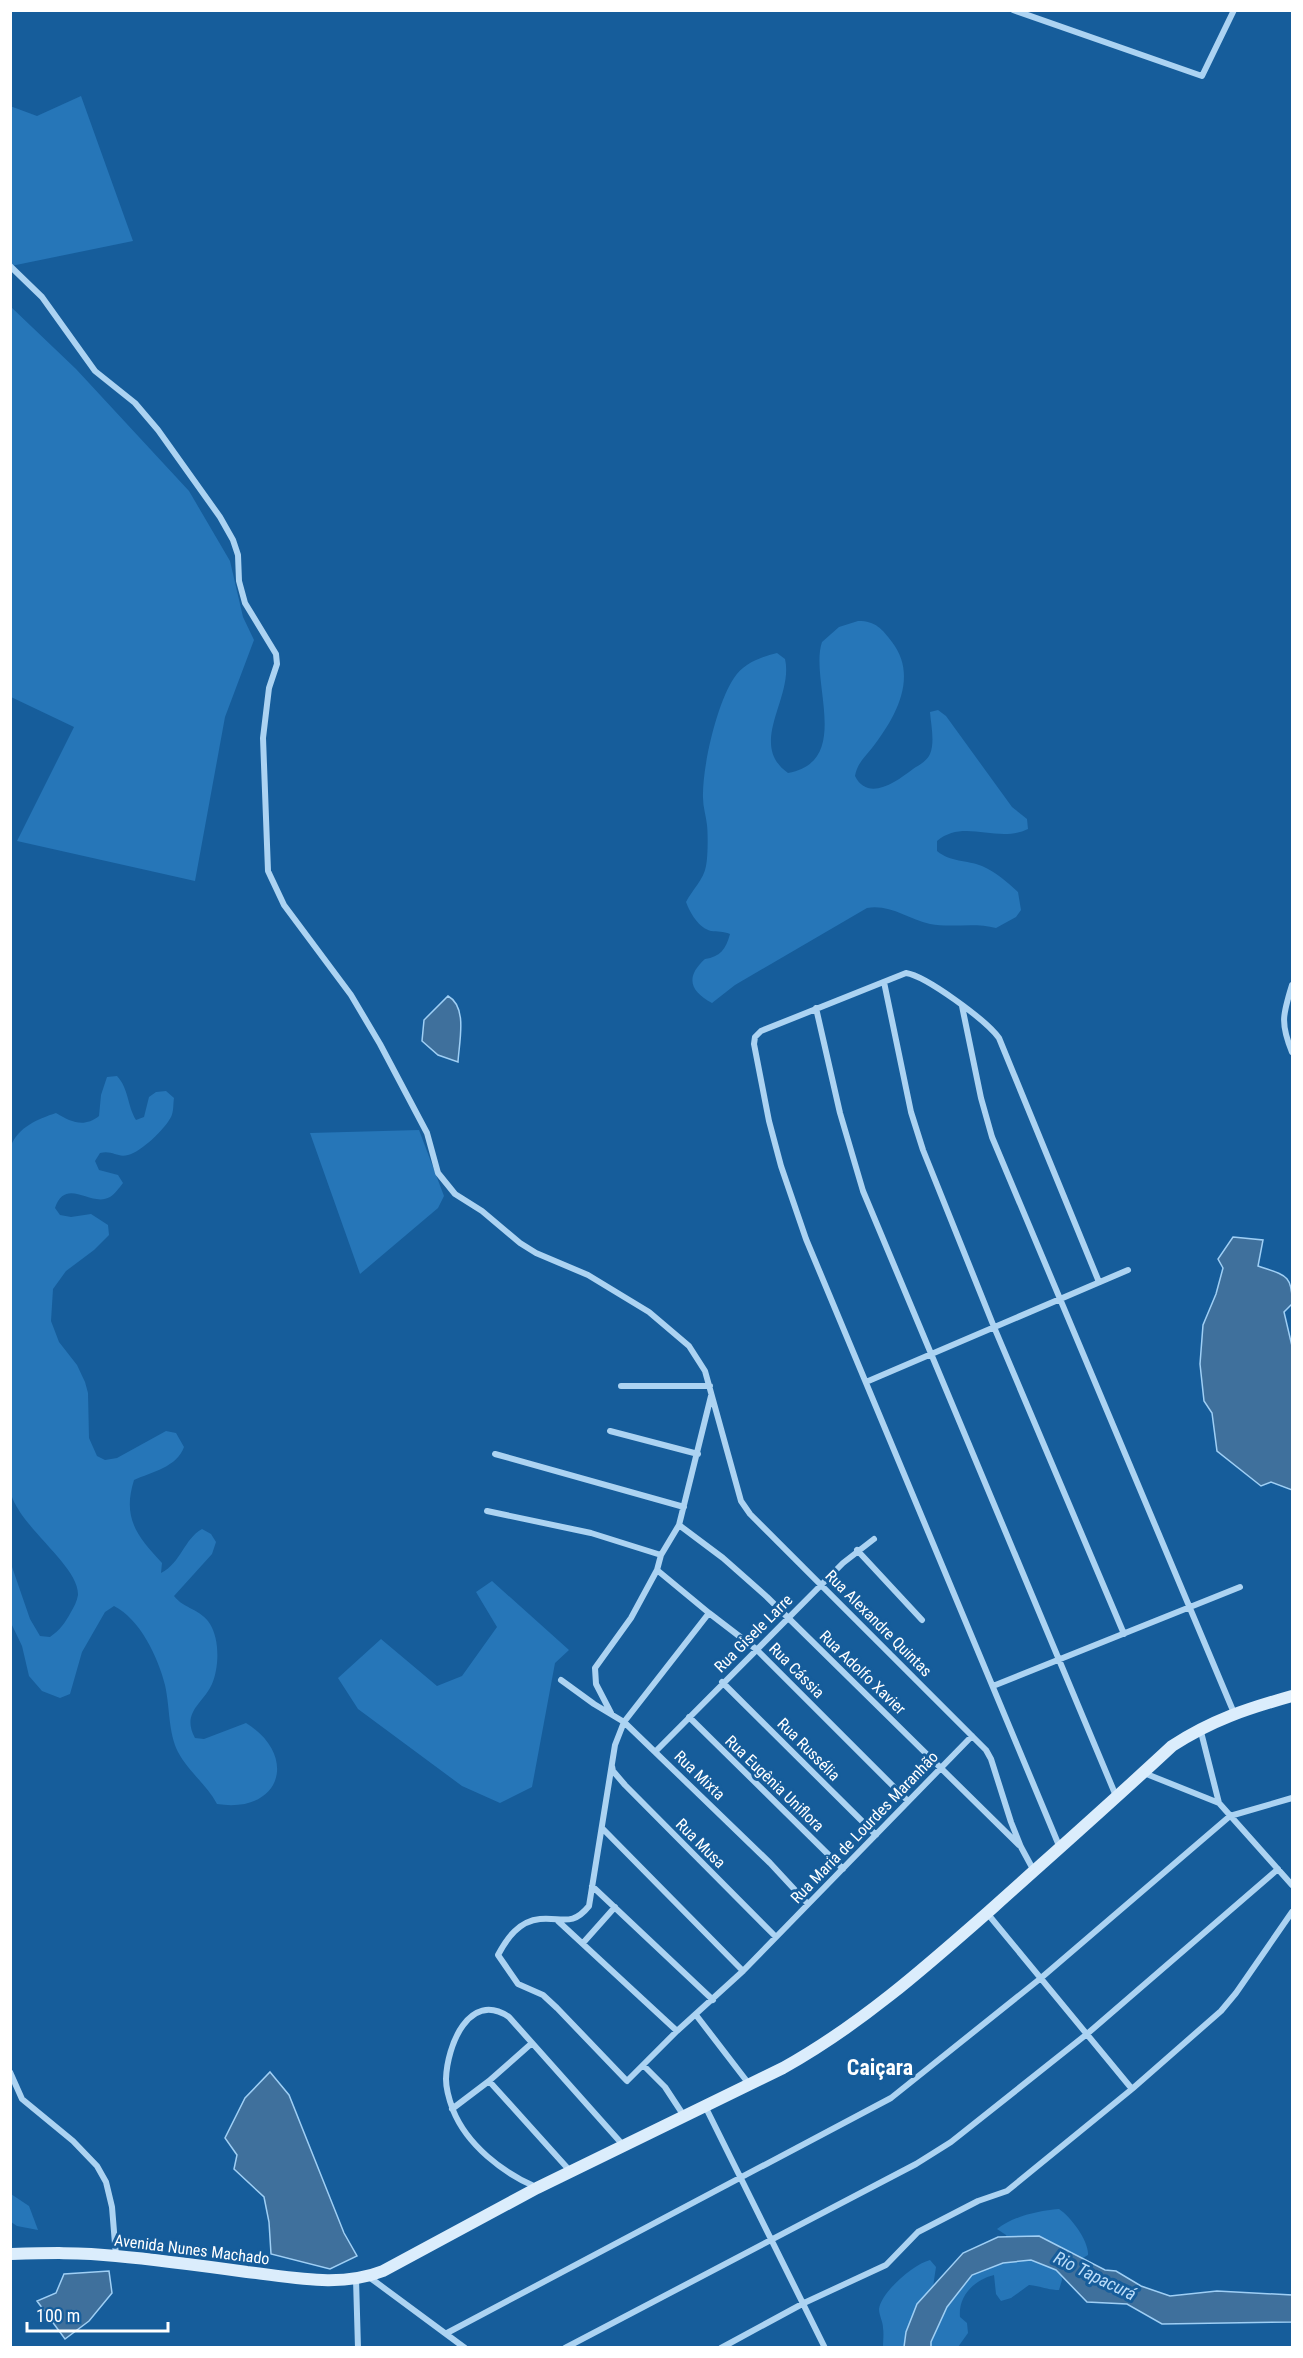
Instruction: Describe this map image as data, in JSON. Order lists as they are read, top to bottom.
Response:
{
  "streets": {
    "main road": ["Avenida Nunes Machado"],
    "street": [
      "Rua Alexandre Quintas",
      "Rua Gisele Larre",
      "Rua Cássia",
      "Rua Adolfo Xavier",
      "Rua Russélia",
      "Rua Mixta",
      "Rua Eugênia Uniflora",
      "Rua Maria de Lourdes Maranhão",
      "Rua Musa"
    ]
  },
  "crossings": [
    ["Rua Alexandre Quintas", "Rua Gisele Larre"],
    ["Rua Alexandre Quintas", "Rua Adolfo Xavier"],
    ["Rua Alexandre Quintas", "Rua Maria de Lourdes Maranhão"],
    ["Rua Gisele Larre", "Rua Cássia"],
    ["Rua Gisele Larre", "Rua Adolfo Xavier"],
    ["Rua Gisele Larre", "Rua Russélia"],
    ["Rua Gisele Larre", "Rua Mixta"],
    ["Rua Gisele Larre", "Rua Eugênia Uniflora"],
    ["Rua Cássia", "Rua Maria de Lourdes Maranhão"],
    ["Rua Adolfo Xavier", "Rua Maria de Lourdes Maranhão"],
    ["Rua Russélia", "Rua Maria de Lourdes Maranhão"],
    ["Rua Mixta", "Rua Maria de Lourdes Maranhão"],
    ["Rua Eugênia Uniflora", "Rua Maria de Lourdes Maranhão"],
    ["Rua Maria de Lourdes Maranhão", "Rua Musa"]
  ],
  "districts": ["Caiçara"],
  "water": ["Rio Tapacurá"],
  "scale_bar": "100 m"
}
